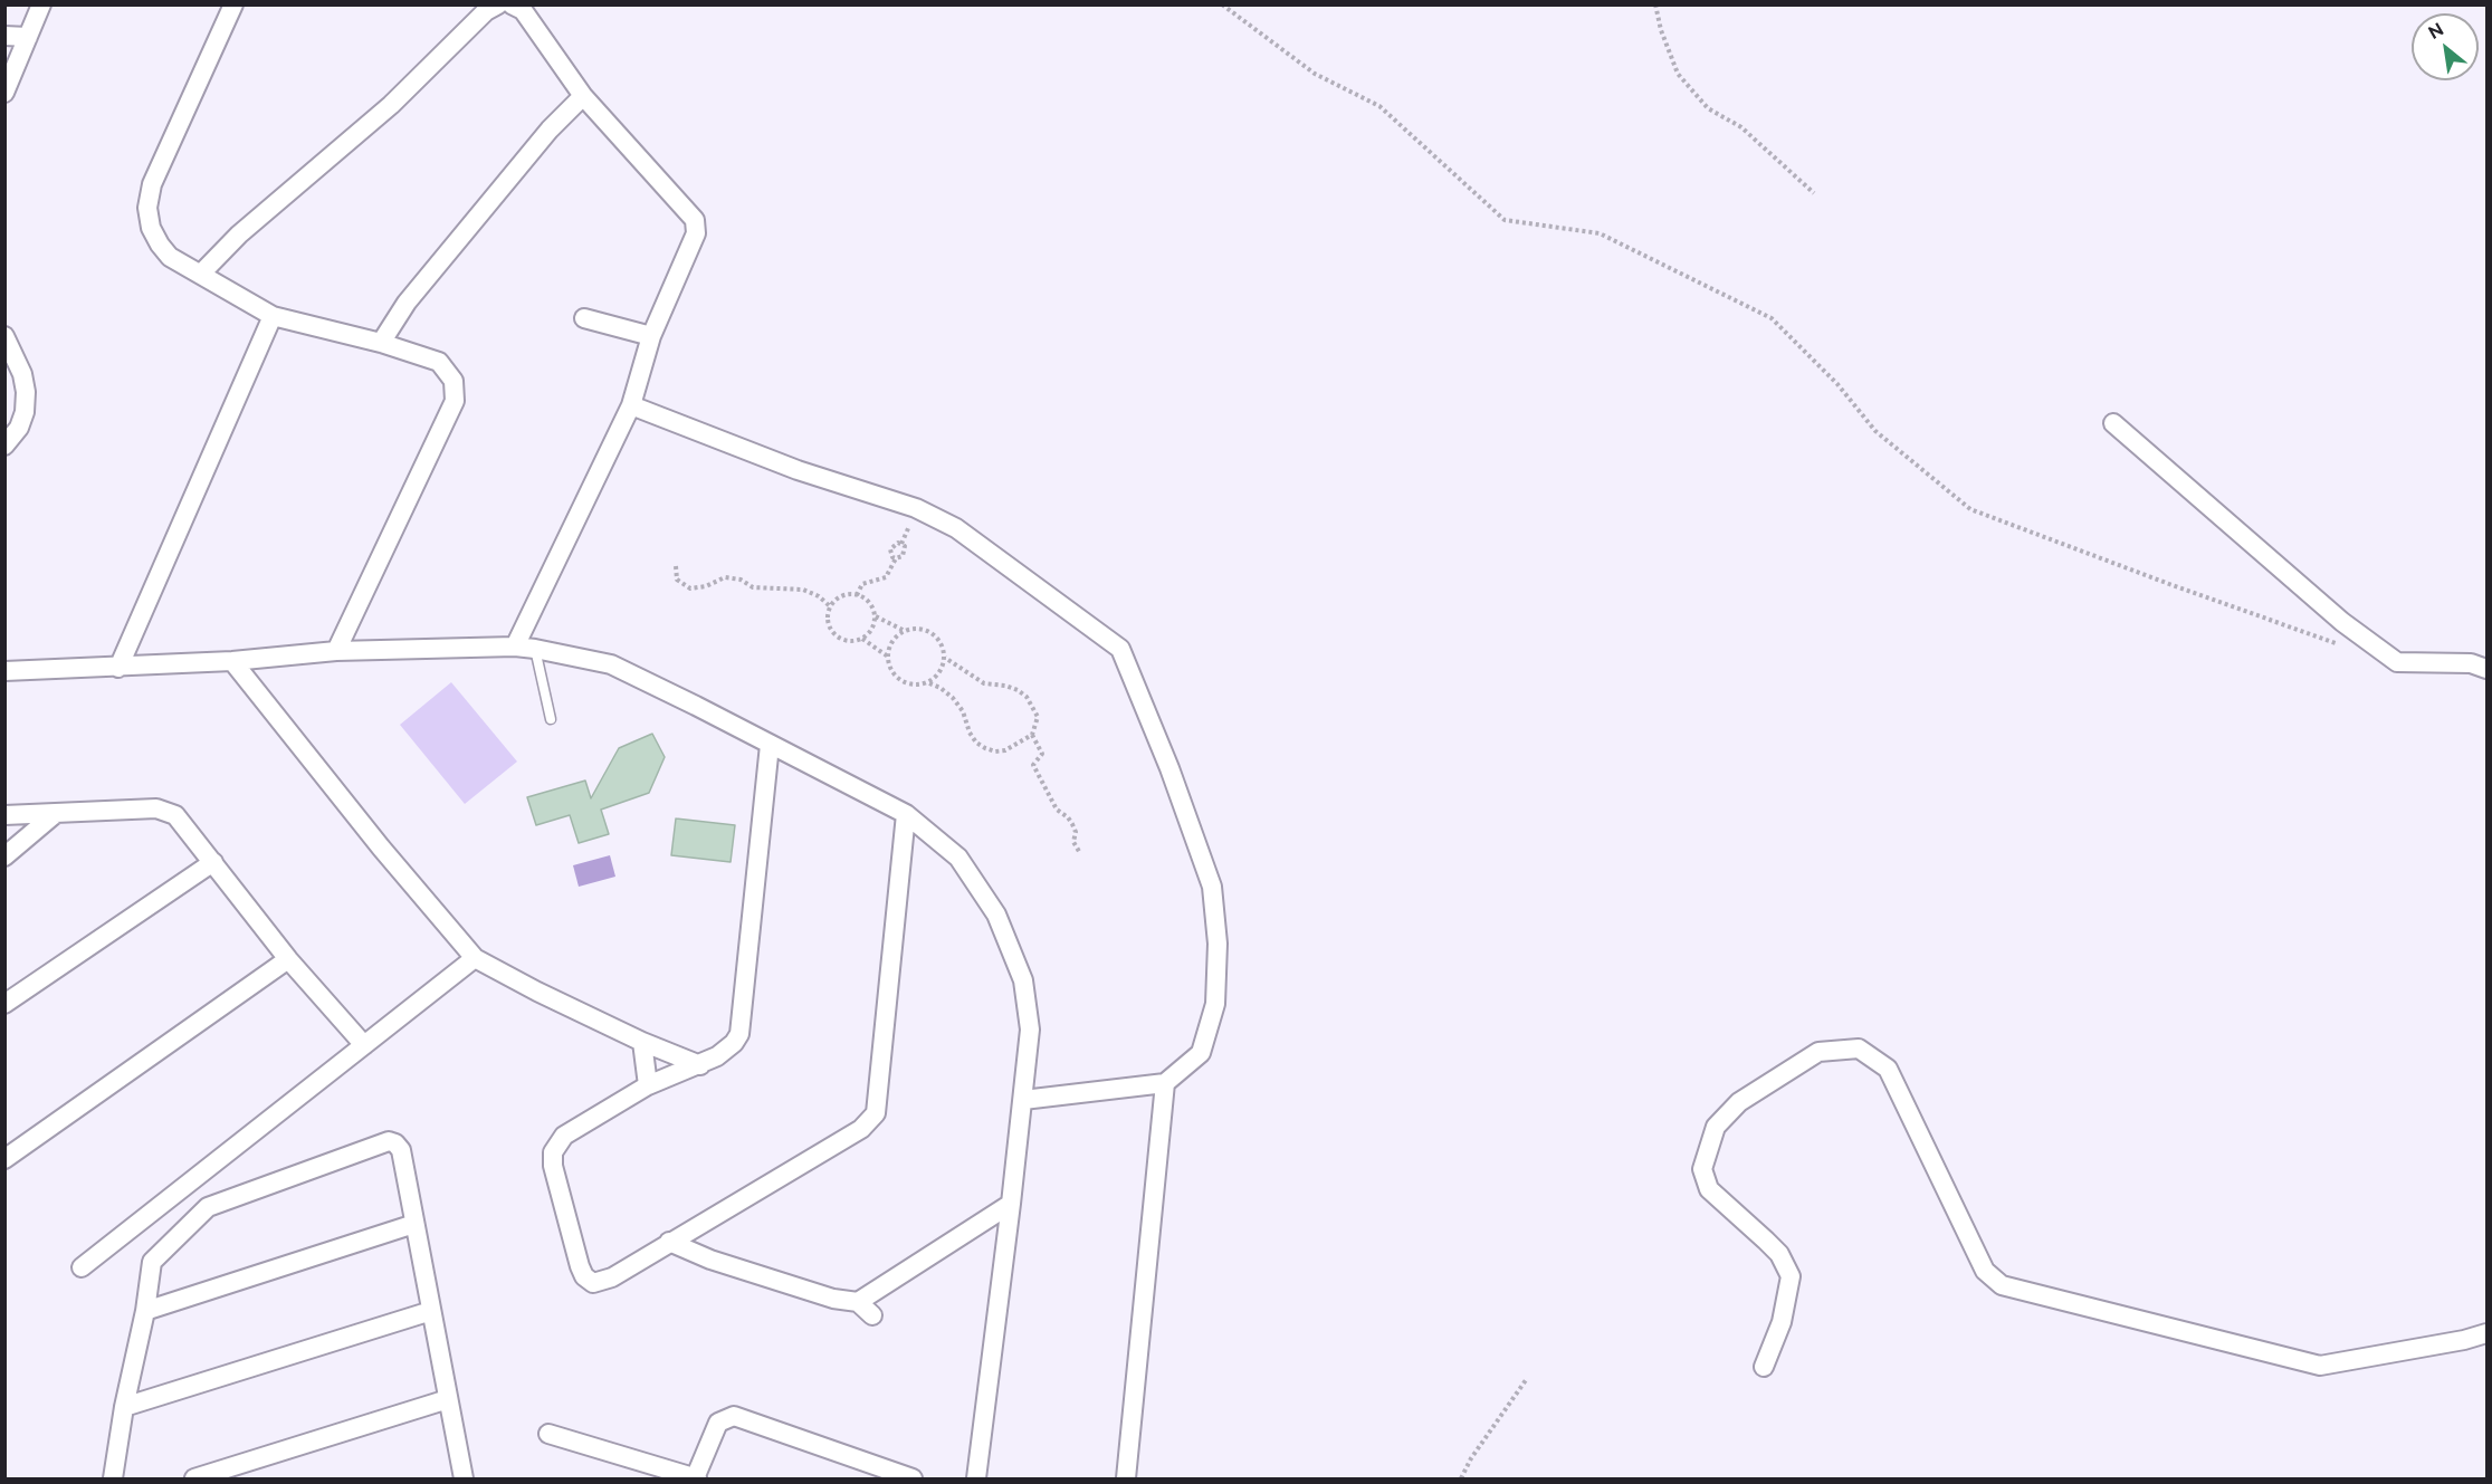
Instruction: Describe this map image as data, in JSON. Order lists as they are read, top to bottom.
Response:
{
  "north": "top left"
}
